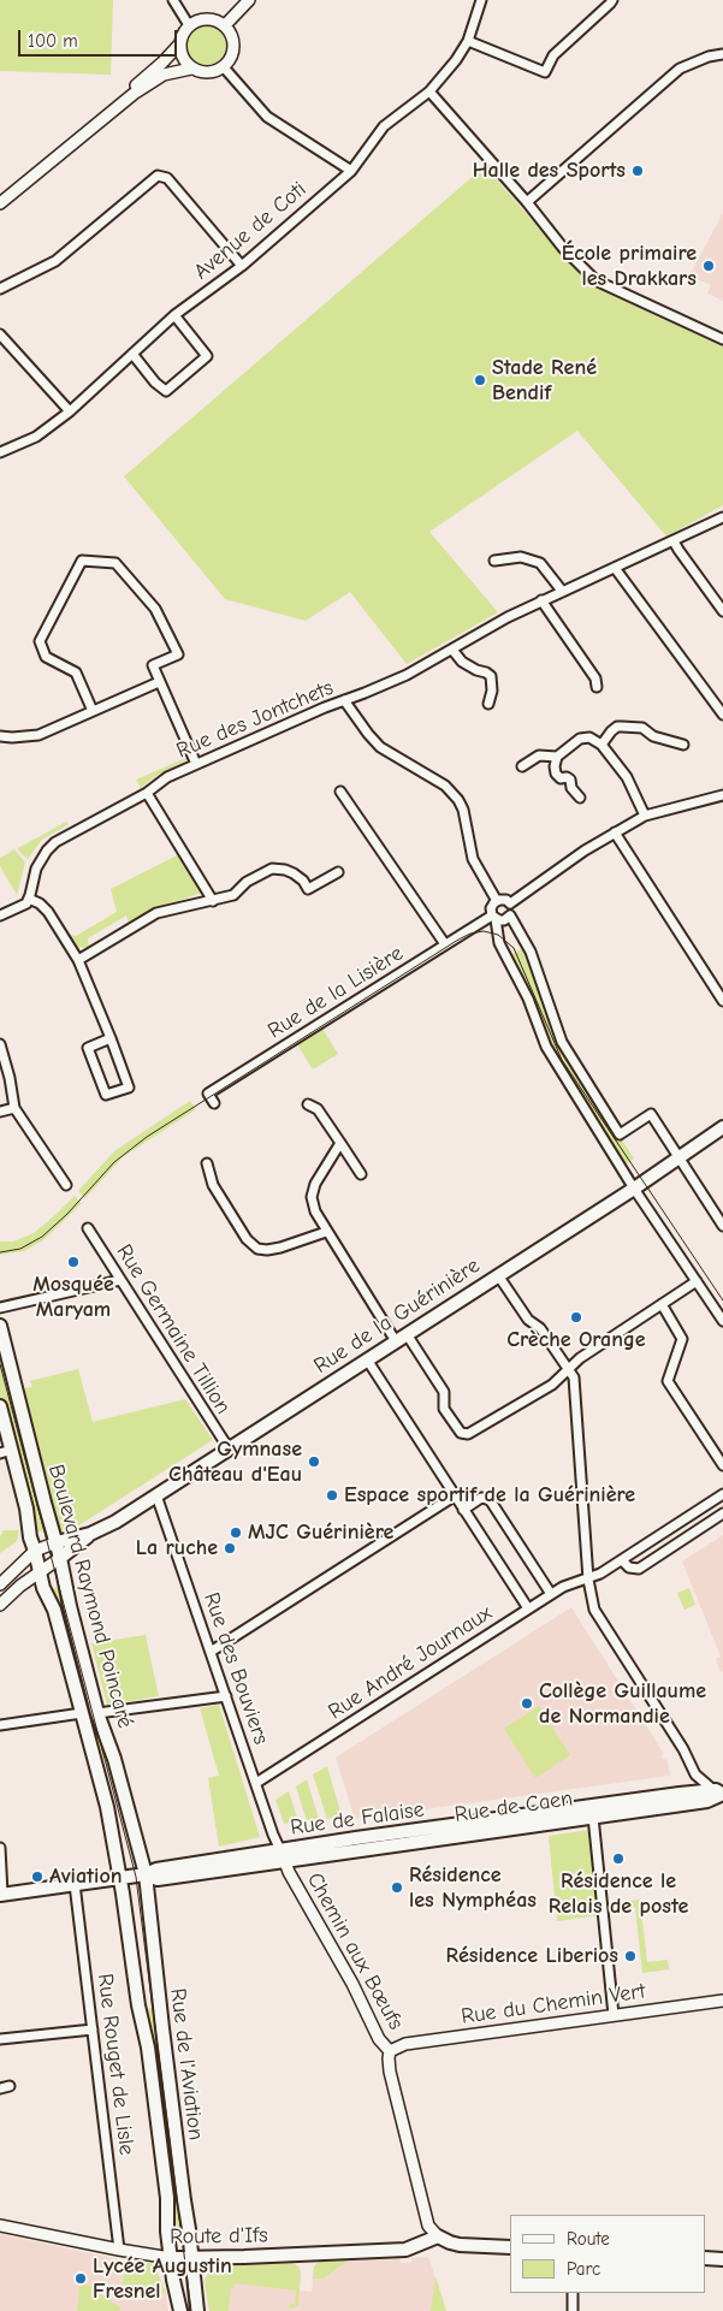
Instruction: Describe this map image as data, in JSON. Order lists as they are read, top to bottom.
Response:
{
  "streets": {
    "main road": [
      "Rue de la Guérinière",
      "Boulevard Raymond Poincaré",
      "Rue de Caen",
      "Rue de Falaise",
      "Rue de l'Aviation",
      "Route d'Ifs"
    ],
    "street": [
      "Avenue de Coti",
      "Rue des Jontchets",
      "Rue de la Lisière",
      "Rue Germaine Tillion",
      "Rue André Journaux",
      "Rue des Bouviers",
      "Chemin aux Bœufs",
      "Rue du Chemin Vert",
      "Rue Rouget de Lisle"
    ]
  },
  "crossings": [
    ["Rue de la Guérinière", "Rue Germaine Tillion"],
    ["Rue de la Guérinière", "Boulevard Raymond Poincaré"],
    ["Rue de la Guérinière", "Rue des Bouviers"],
    ["Boulevard Raymond Poincaré", "Rue de Caen"],
    ["Boulevard Raymond Poincaré", "Rue de l'Aviation"],
    ["Rue André Journaux", "Rue des Bouviers"],
    ["Rue des Bouviers", "Rue de Caen"],
    ["Rue des Bouviers", "Rue de Falaise"],
    ["Rue des Bouviers", "Chemin aux Bœufs"],
    ["Rue de Caen", "Rue de Falaise"],
    ["Rue de Caen", "Chemin aux Bœufs"],
    ["Rue de Caen", "Rue de l'Aviation"],
    ["Rue de Falaise", "Chemin aux Bœufs"],
    ["Chemin aux Bœufs", "Rue du Chemin Vert"],
    ["Chemin aux Bœufs", "Route d'Ifs"],
    ["Rue Rouget de Lisle", "Route d'Ifs"],
    ["Rue de l'Aviation", "Route d'Ifs"]
  ],
  "places": [
    "Halle des Sports",
    "École primaire les Drakkars",
    "Stade René Bendif",
    "Mosquée Maryam",
    "Crèche Orange",
    "Gymnase Château d'Eau",
    "Espace sportif de la Guérinière",
    "MJC Guérinière",
    "La ruche",
    "Collège Guillaume de Normandie",
    "Résidence le Relais de poste",
    "Aviation",
    "Résidence les Nymphéas",
    "Résidence Liberios",
    "Lycée Augustin Fresnel"
  ],
  "legend": ["Route", "Parc"],
  "scale_bar": "100 m"
}
